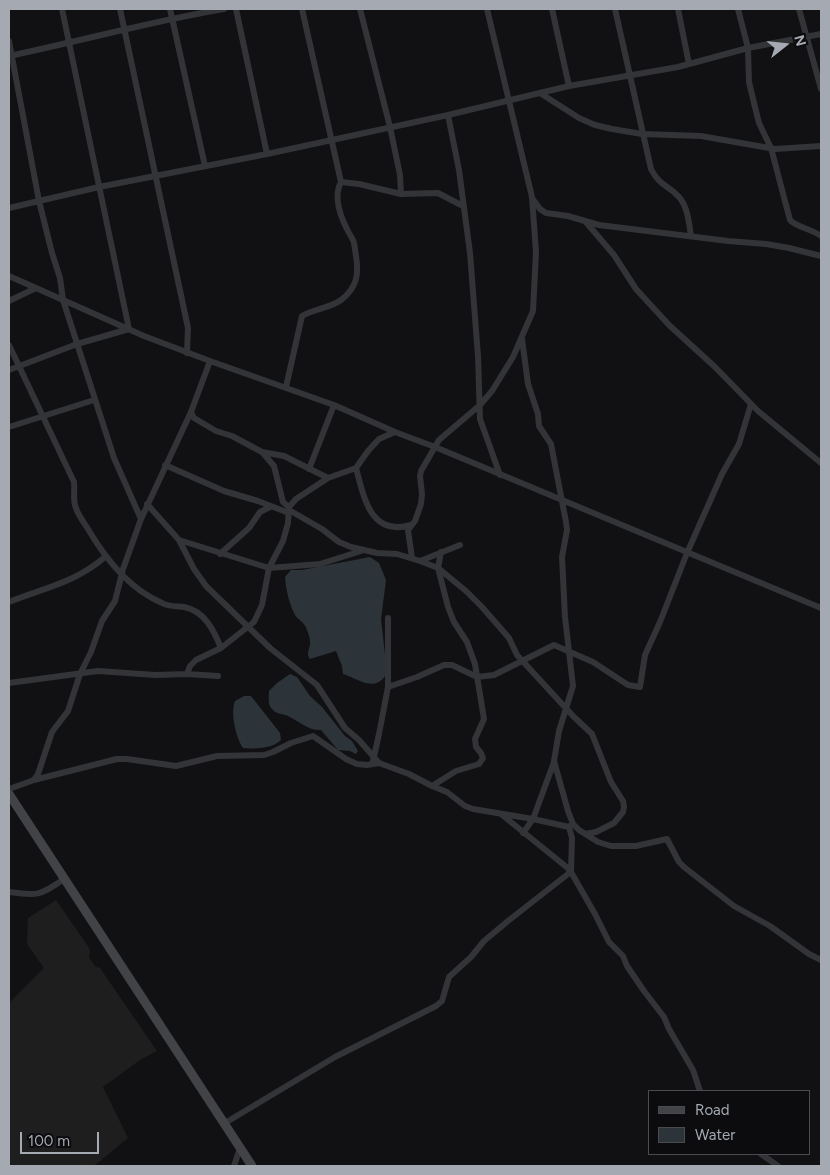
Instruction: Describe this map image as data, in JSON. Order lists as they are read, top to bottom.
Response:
{
  "legend": ["Road", "Water"],
  "scale_bar": "100 m",
  "north": "right"
}
